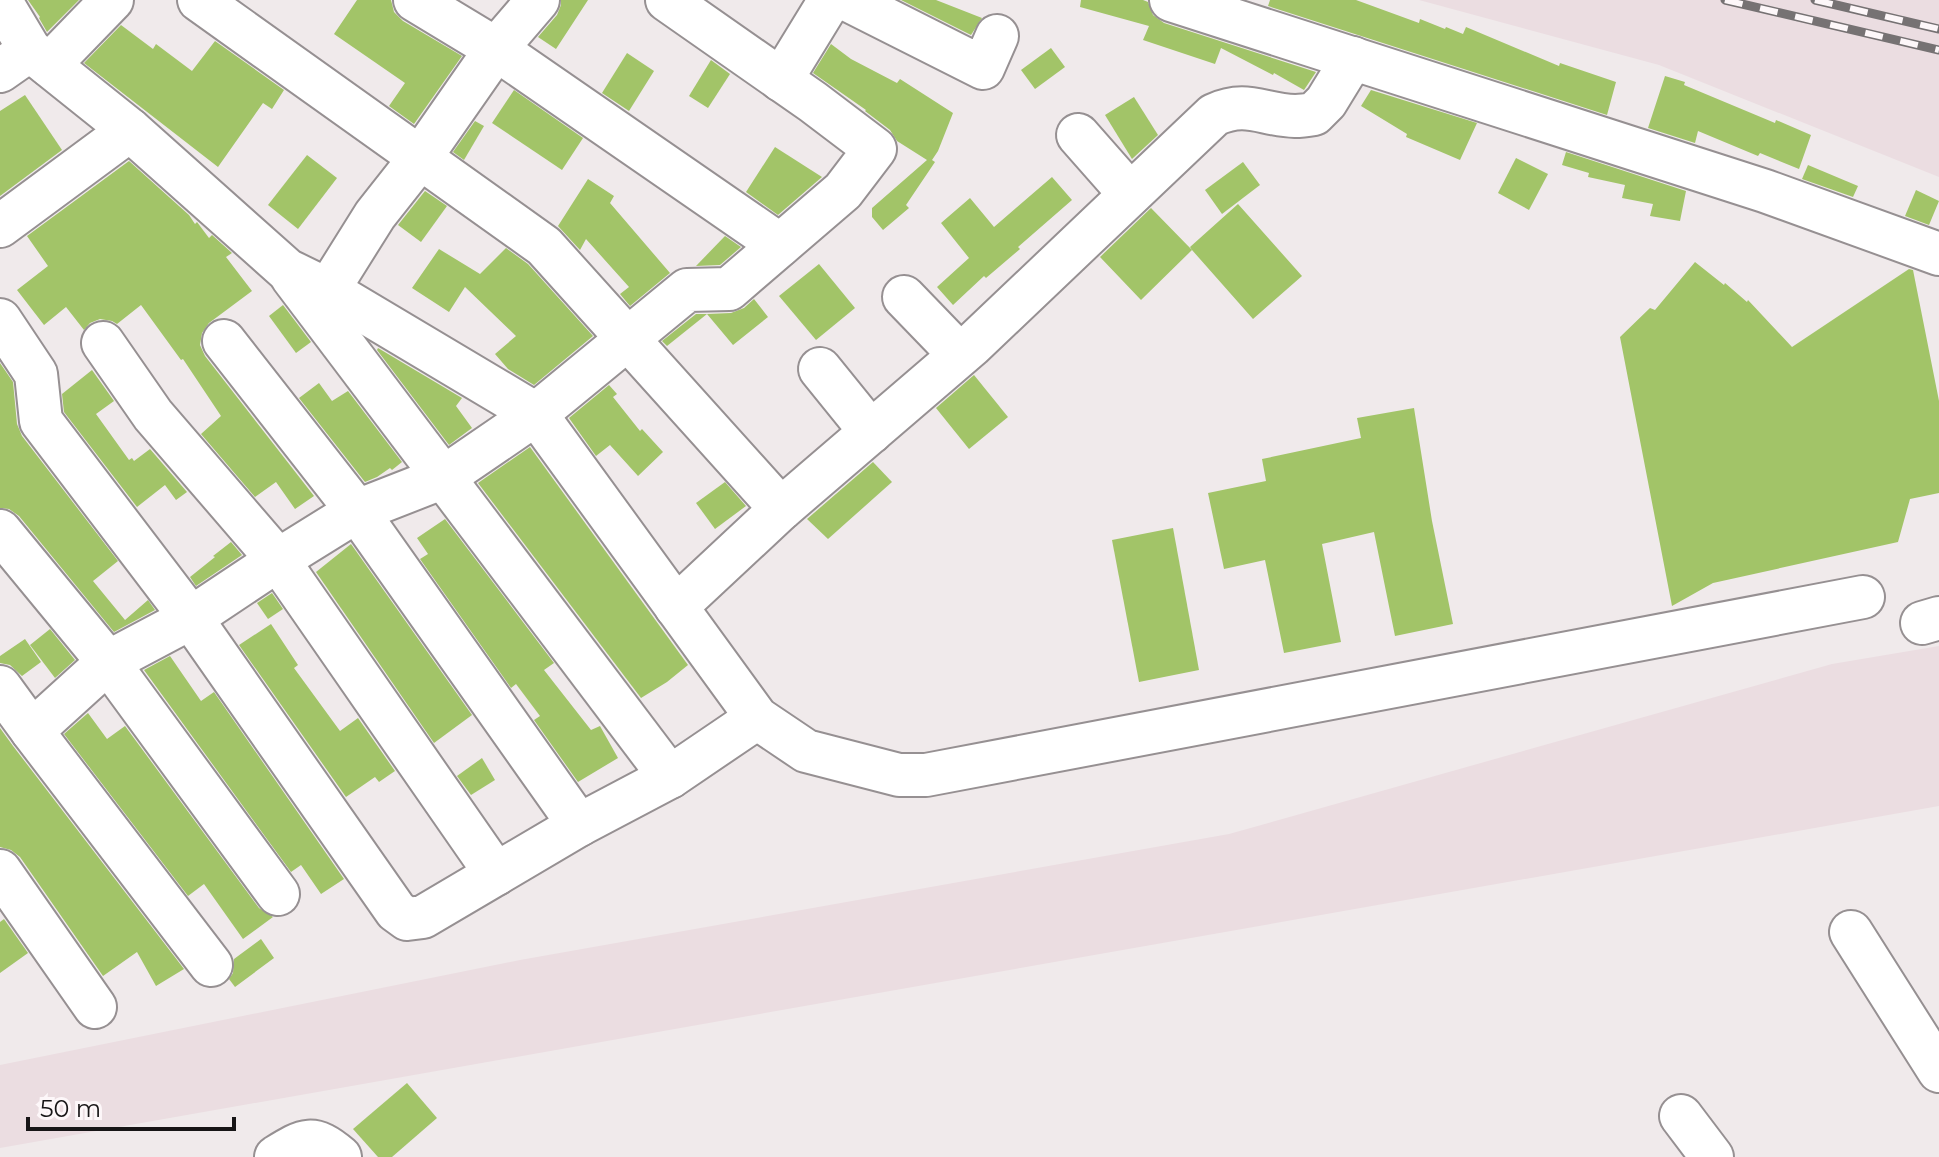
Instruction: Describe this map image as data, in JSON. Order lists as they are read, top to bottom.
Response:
{
  "scale_bar": "50 m"
}
